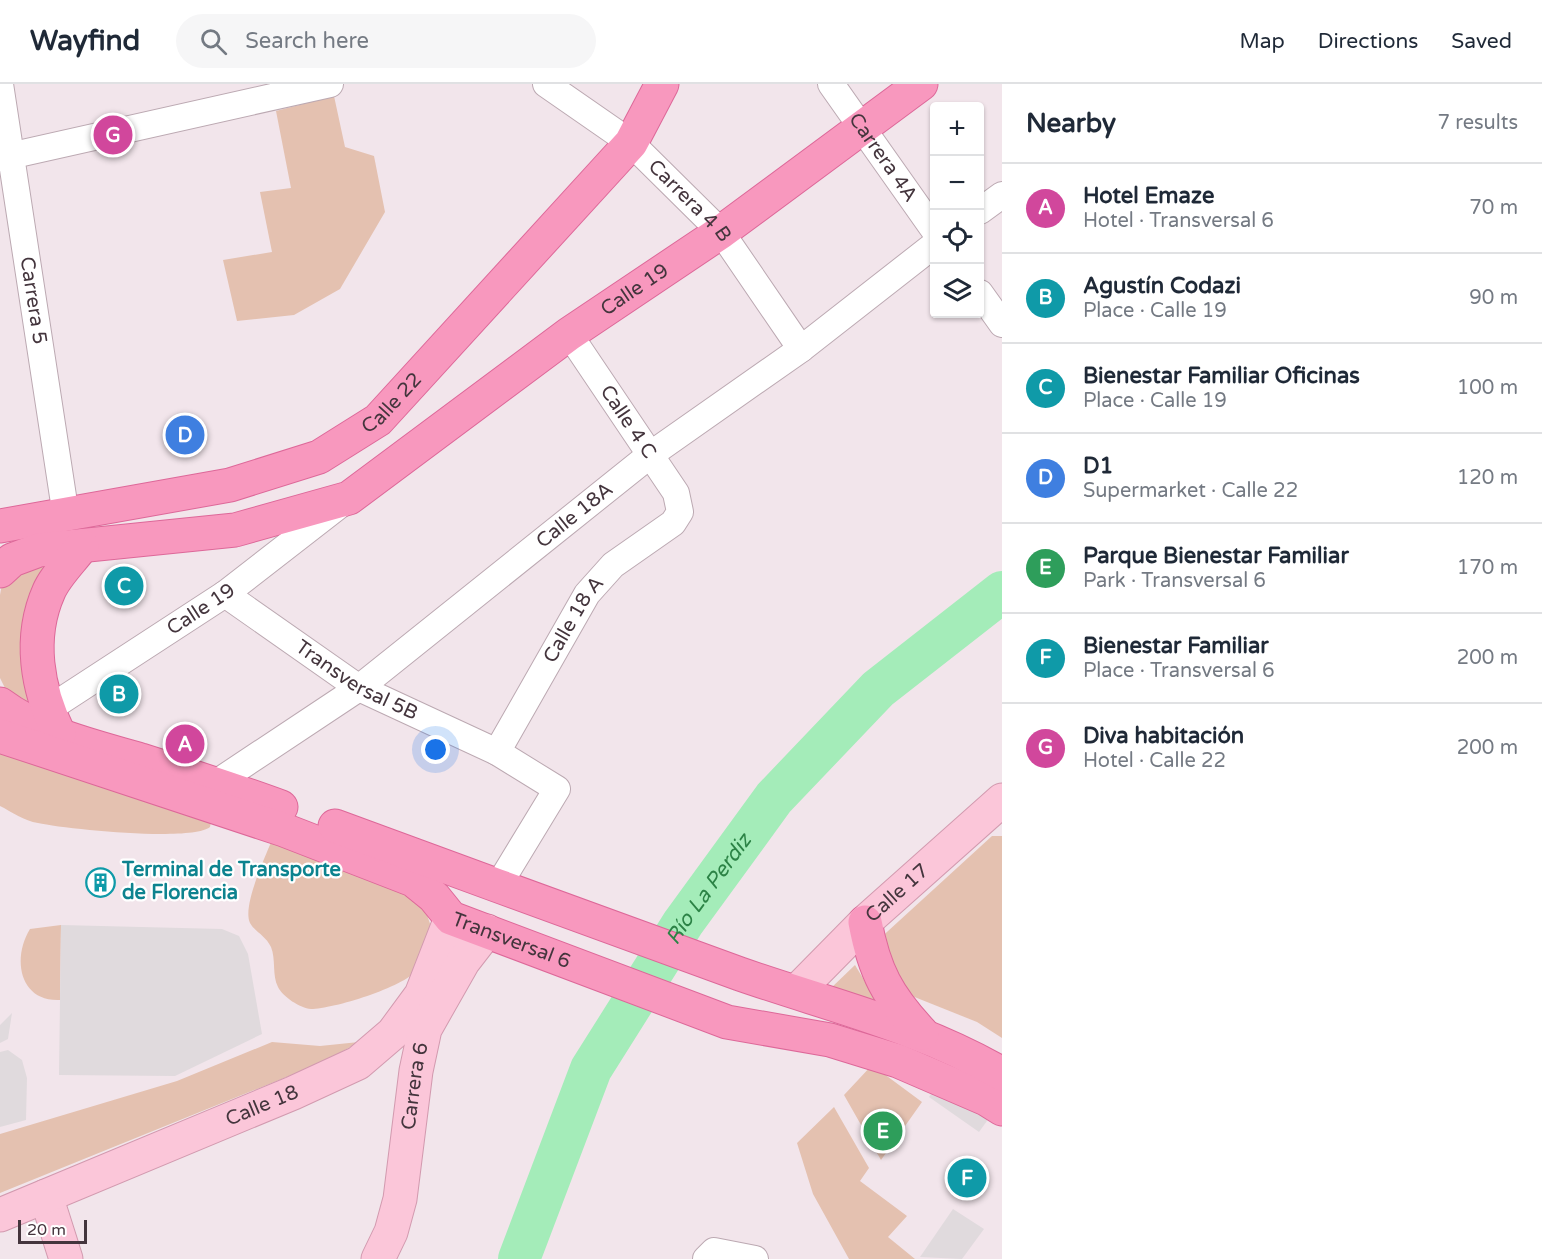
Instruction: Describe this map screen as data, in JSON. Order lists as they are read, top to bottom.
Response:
{
  "streets": {
    "main road": [
      "Calle 19",
      "Calle 22",
      "Calle 17",
      "Transversal 6",
      "Carrera 6",
      "Calle 18"
    ],
    "street": [
      "Carrera 4A",
      "Carrera 4 B",
      "Carrera 5",
      "Calle 4 C",
      "Calle 18A",
      "Calle 18 A",
      "Transversal 5B"
    ]
  },
  "crossings": [
    ["Carrera 4A", "Calle 19"],
    ["Carrera 4 B", "Calle 19"],
    ["Carrera 4 B", "Calle 22"],
    ["Carrera 4 B", "Calle 18A"],
    ["Calle 19", "Calle 4 C"],
    ["Calle 19", "Transversal 5B"],
    ["Carrera 5", "Calle 22"],
    ["Calle 4 C", "Calle 18A"],
    ["Calle 4 C", "Calle 18 A"],
    ["Calle 18A", "Transversal 5B"],
    ["Calle 18 A", "Transversal 5B"],
    ["Transversal 6", "Carrera 6"],
    ["Transversal 6", "Calle 18"]
  ],
  "water": ["Río La Perdiz"],
  "places": {
    "building": ["Terminal de Transporte de Florencia"]
  },
  "scale_bar": "20 m",
  "page": {
    "header": "Wayfind",
    "search": "Search here",
    "nav": ["Map", "Directions", "Saved"],
    "heading": ["Nearby", "7 results"],
    "map_buttons": ["+", "−"],
    "pins": [
      "G",
      "D",
      "C",
      "B",
      "A",
      "E",
      "F"
    ],
    "list": [
      {
        "mark": "A",
        "name": "Hotel Emaze",
        "note": "Hotel · Transversal 6",
        "value": "70 m"
      },
      {
        "mark": "B",
        "name": "Agustín Codazi",
        "note": "Place · Calle 19",
        "value": "90 m"
      },
      {
        "mark": "C",
        "name": "Bienestar Familiar Oficinas",
        "note": "Place · Calle 19",
        "value": "100 m"
      },
      {
        "mark": "D",
        "name": "D1",
        "note": "Supermarket · Calle 22",
        "value": "120 m"
      },
      {
        "mark": "E",
        "name": "Parque Bienestar Familiar",
        "note": "Park · Transversal 6",
        "value": "170 m"
      },
      {
        "mark": "F",
        "name": "Bienestar Familiar",
        "note": "Place · Transversal 6",
        "value": "200 m"
      },
      {
        "mark": "G",
        "name": "Diva habitación",
        "note": "Hotel · Calle 22",
        "value": "200 m"
      }
    ],
    "scale": "20 m"
  }
}
